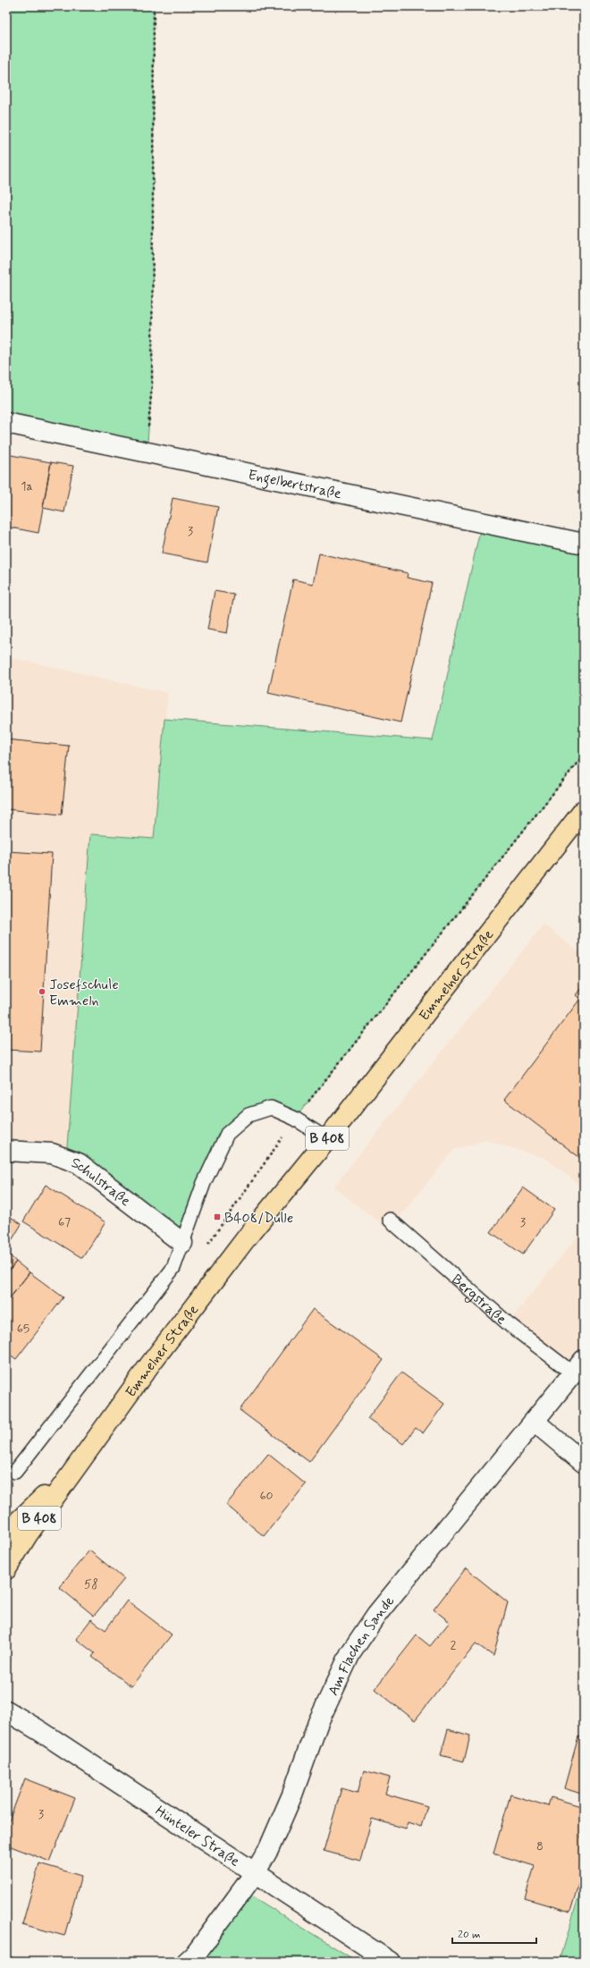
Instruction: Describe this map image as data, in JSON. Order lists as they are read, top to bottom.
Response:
{
  "streets": {
    "main road": ["Emmelner Straße", "B 408"],
    "street": [
      "Engelbertstraße",
      "Schulstraße",
      "Am Flachen Sande",
      "Hünteler Straße"
    ],
    "lane": ["Bergstraße"]
  },
  "crossings": [
    ["Bergstraße", "Am Flachen Sande"],
    ["Am Flachen Sande", "Hünteler Straße"]
  ],
  "places": {
    "other": ["Josefschule Emmeln"],
    "transit": ["B408/Dulle"]
  },
  "house_numbers": [
    "1a",
    "3",
    "67",
    "3",
    "65",
    "60",
    "58",
    "2",
    "3",
    "8"
  ],
  "scale_bar": "20 m"
}
